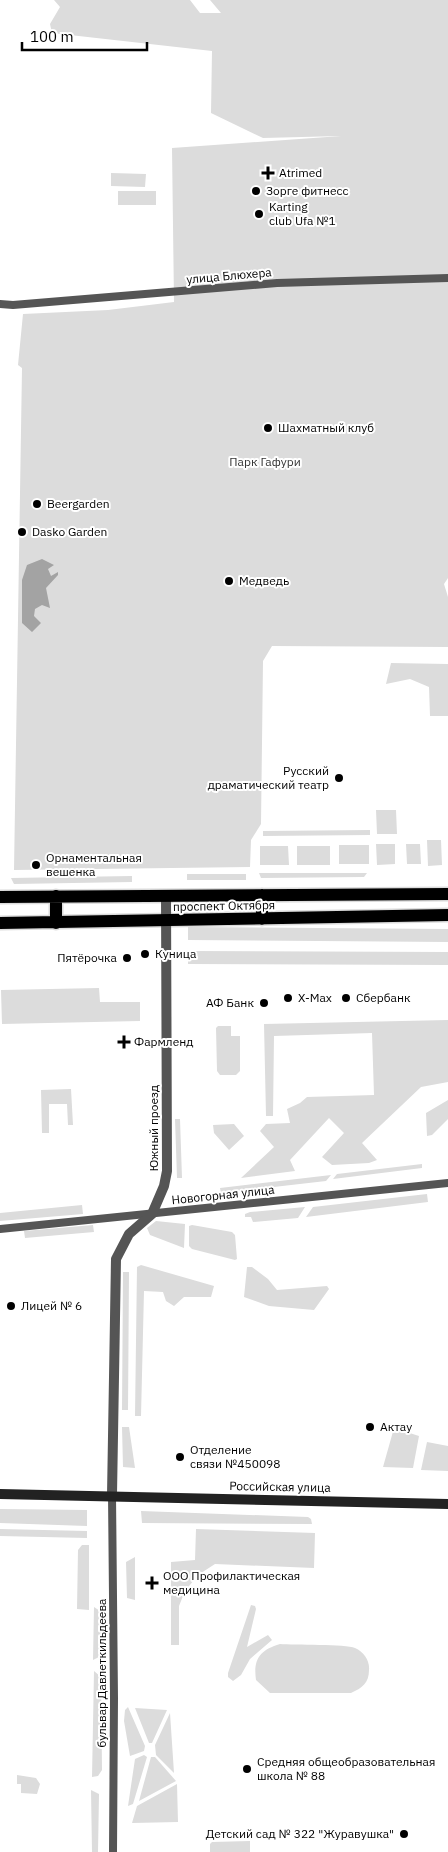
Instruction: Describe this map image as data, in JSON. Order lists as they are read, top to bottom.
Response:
{
  "streets": {
    "main road": ["проспект Октября", "Российская улица"],
    "street": [
      "улица Блюхера",
      "Южный проезд",
      "Новогорная улица",
      "бульвар Давлеткильдеева"
    ]
  },
  "crossings": [
    ["проспект Октября", "Южный проезд"],
    ["Южный проезд", "Новогорная улица"],
    ["Южный проезд", "Российская улица"],
    ["Южный проезд", "бульвар Давлеткильдеева"],
    ["Российская улица", "бульвар Давлеткильдеева"]
  ],
  "parks": ["Парк Гафури"],
  "places": {
    "health": ["Atrimed", "Фармленд", "ООО Профилактическая медицина"],
    "other": [
      "Зорге фитнесс",
      "Karting club Ufa №1",
      "Шахматный клуб",
      "Beergarden",
      "Dasko Garden",
      "Медведь",
      "Русский драматический театр",
      "Орнаментальная вешенка",
      "Куница",
      "Пятёрочка",
      "X-Max",
      "Сбербанк",
      "АФ Банк",
      "Лицей № 6",
      "Актау",
      "Отделение связи №450098",
      "Средняя общеобразовательная школа № 88",
      "Детский сад № 322 \"Журавушка\""
    ]
  },
  "scale_bar": "100 m"
}
